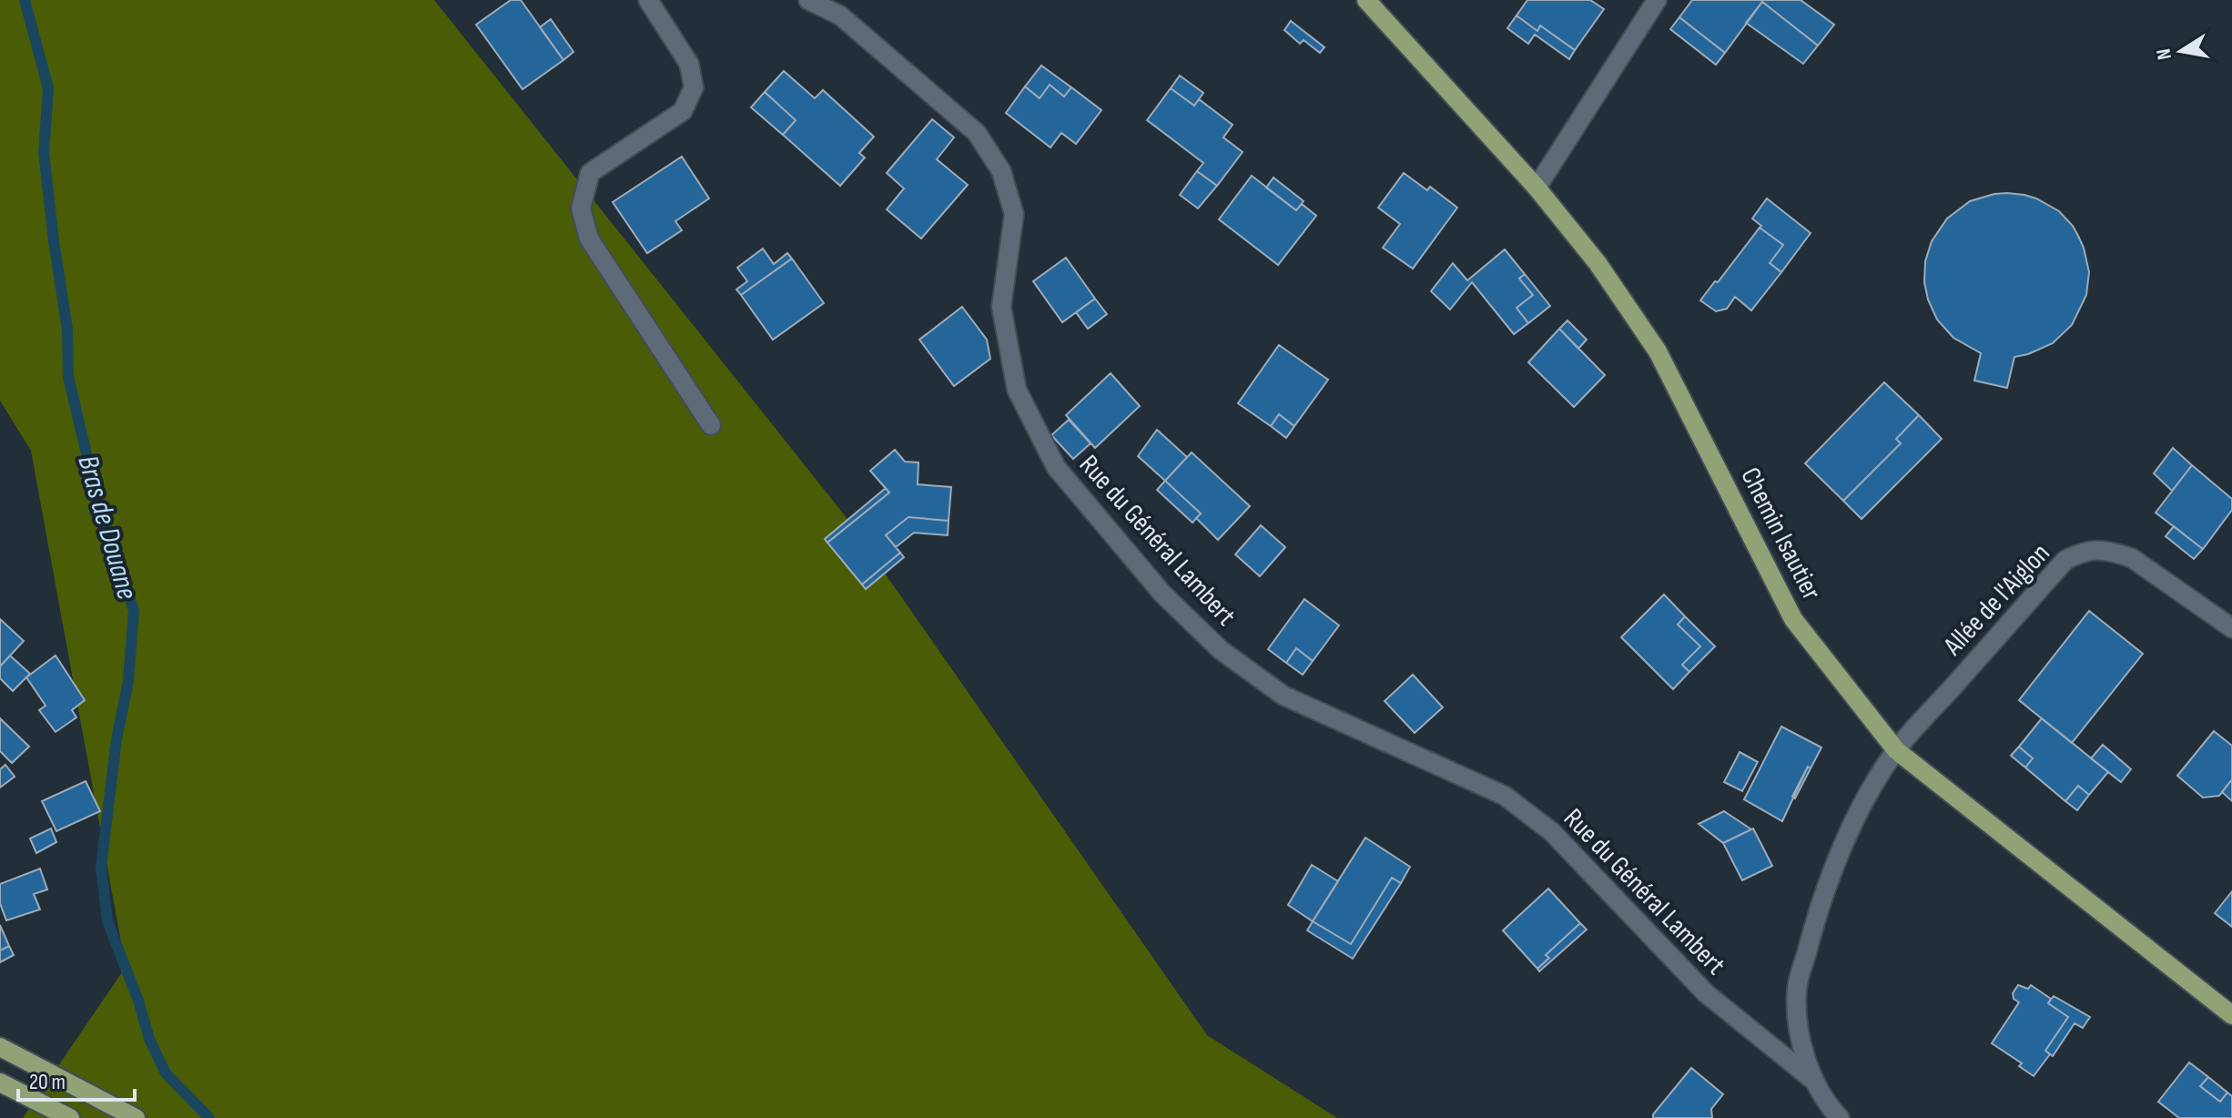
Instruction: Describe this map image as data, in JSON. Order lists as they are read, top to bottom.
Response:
{
  "streets": {
    "main road": ["Chemin Isautier"],
    "street": ["Rue du Général Lambert", "Allée de l'Aiglon"]
  },
  "crossings": [
    ["Chemin Isautier", "Rue du Général Lambert"],
    ["Chemin Isautier", "Allée de l'Aiglon"],
    ["Rue du Général Lambert", "Allée de l'Aiglon"]
  ],
  "water": ["Bras de Douane"],
  "scale_bar": "20 m",
  "north": "left"
}
